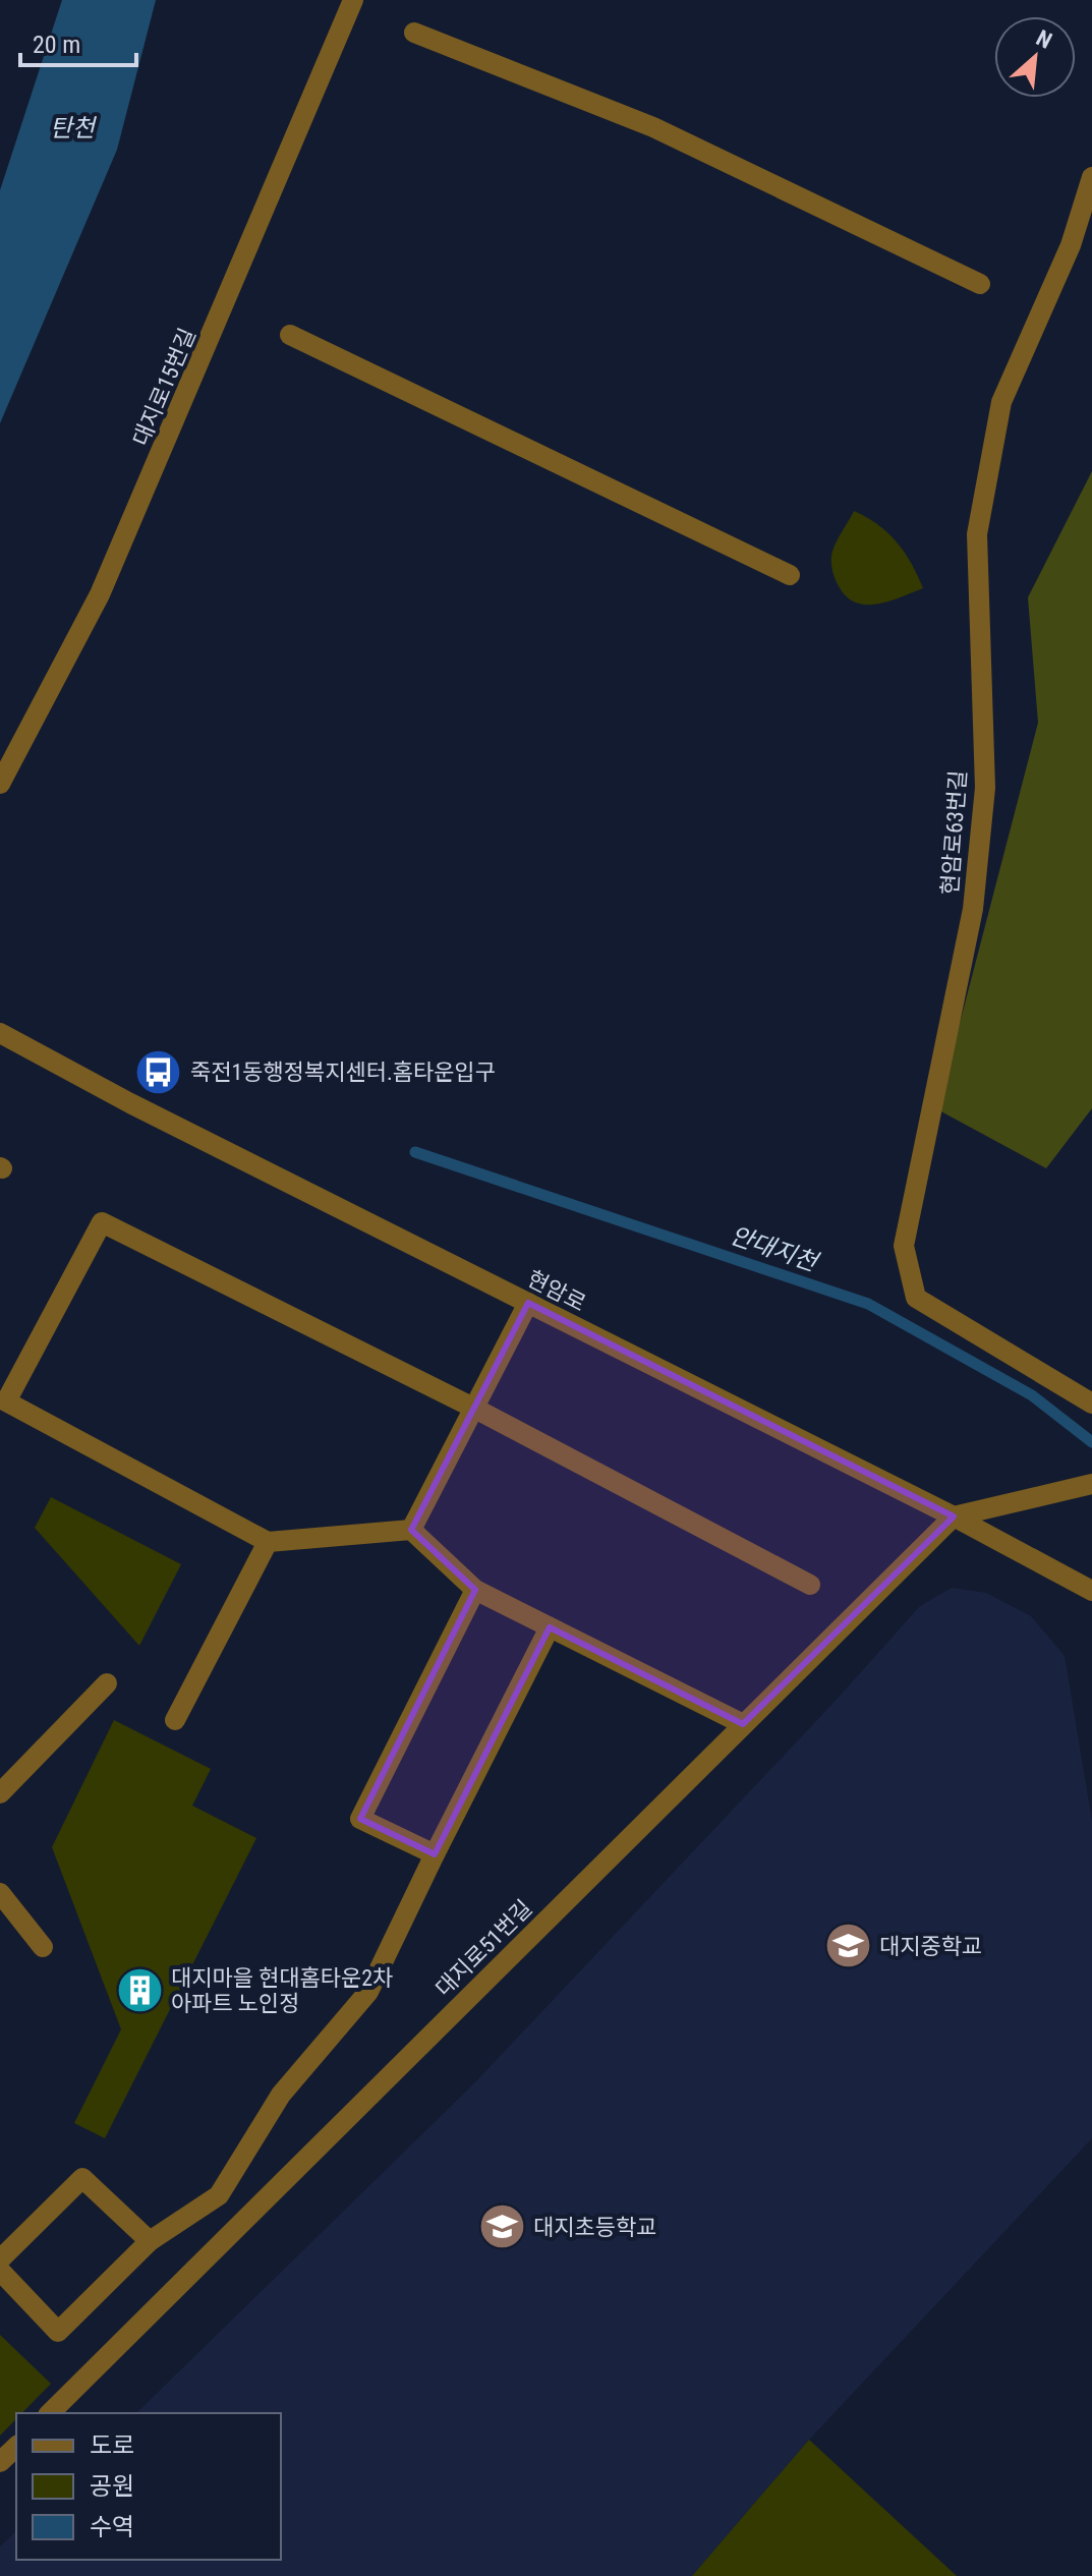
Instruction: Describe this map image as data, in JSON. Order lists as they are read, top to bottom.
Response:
{
  "streets": {
    "street": [
      "대지로15번길",
      "현암로63번길",
      "현암로",
      "대지로51번길"
    ]
  },
  "crossings": [
    ["현암로", "대지로51번길"]
  ],
  "water": ["탄천", "안대지천"],
  "places": {
    "bus stop": ["죽전1동행정복지센터.홈타운입구"],
    "school or university": ["대지중학교", "대지초등학교"],
    "building": ["대지마을 현대홈타운2차 아파트 노인정"]
  },
  "legend": ["도로", "공원", "수역"],
  "scale_bar": "20 m",
  "north": "top right"
}
